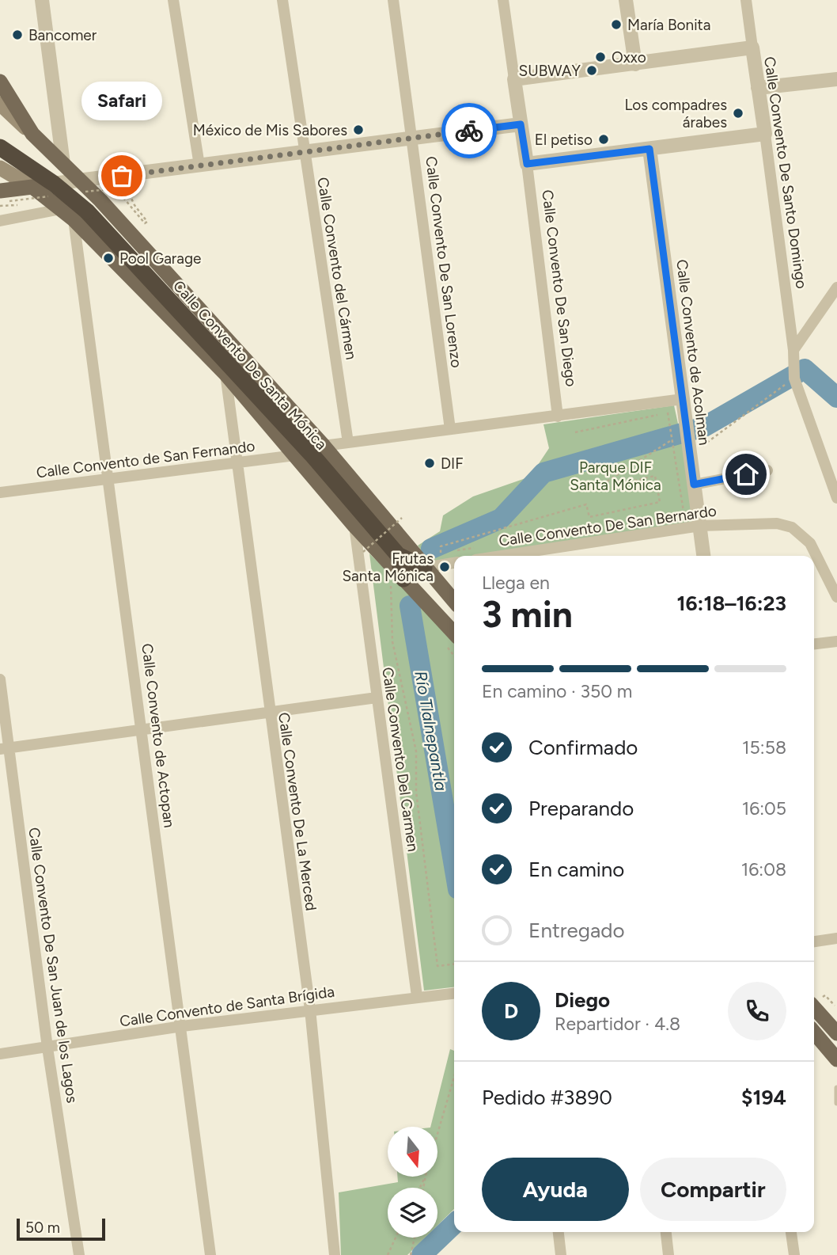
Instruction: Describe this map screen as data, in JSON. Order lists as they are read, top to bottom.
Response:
{
  "streets": {
    "main road": ["Calle Convento De Santa Mónica"],
    "street": [
      "Calle Convento De Santo Domingo",
      "Calle Convento De San Lorenzo",
      "Calle Convento del Cármen",
      "Calle Convento De San Diego",
      "Calle Convento de Acolman",
      "Calle Convento de San Fernando",
      "Calle Convento De San Bernardo",
      "Calle Convento de Actopan",
      "Calle Convento Del Carmen",
      "Calle Convento De La Merced",
      "Calle Convento De San Juan de los Lagos",
      "Calle Convento de Santa Brígida"
    ]
  },
  "crossings": [
    ["Calle Convento de Acolman", "Calle Convento De San Bernardo"],
    ["Calle Convento De Santa Mónica", "Calle Convento de San Fernando"],
    ["Calle Convento De Santa Mónica", "Calle Convento de Actopan"],
    ["Calle Convento De Santa Mónica", "Calle Convento Del Carmen"],
    ["Calle Convento De Santa Mónica", "Calle Convento De La Merced"],
    ["Calle Convento de San Fernando", "Calle Convento de Actopan"],
    ["Calle Convento de San Fernando", "Calle Convento De La Merced"],
    ["Calle Convento de Actopan", "Calle Convento de Santa Brígida"],
    ["Calle Convento Del Carmen", "Calle Convento de Santa Brígida"],
    ["Calle Convento De La Merced", "Calle Convento de Santa Brígida"],
    ["Calle Convento De San Juan de los Lagos", "Calle Convento de Santa Brígida"]
  ],
  "water": ["Río Tlalnepantla"],
  "parks": ["Parque DIF Santa Mónica"],
  "places": [
    "María Bonita",
    "Bancomer",
    "Oxxo",
    "SUBWAY",
    "Los compadres árabes",
    "México de Mis Sabores",
    "El petiso",
    "Safari",
    "Pool Garage",
    "DIF",
    "Frutas Santa Mónica"
  ],
  "scale_bar": "50 m",
  "north": "bottom",
  "page": {
    "bubble": "Safari",
    "heading": ["3 min", "Llega en", "16:18–16:23"],
    "panel": [
      "Diego",
      "Repartidor · 4.8",
      "Pedido #3890",
      "$194"
    ],
    "bar": "En camino · 350 m",
    "list": [
      ["Confirmado", "15:58"],
      ["Preparando", "16:05"],
      ["En camino", "16:08"],
      "Entregado"
    ],
    "round": "D",
    "buttons": ["Ayuda", "Compartir"],
    "scale": "50 m"
  }
}
